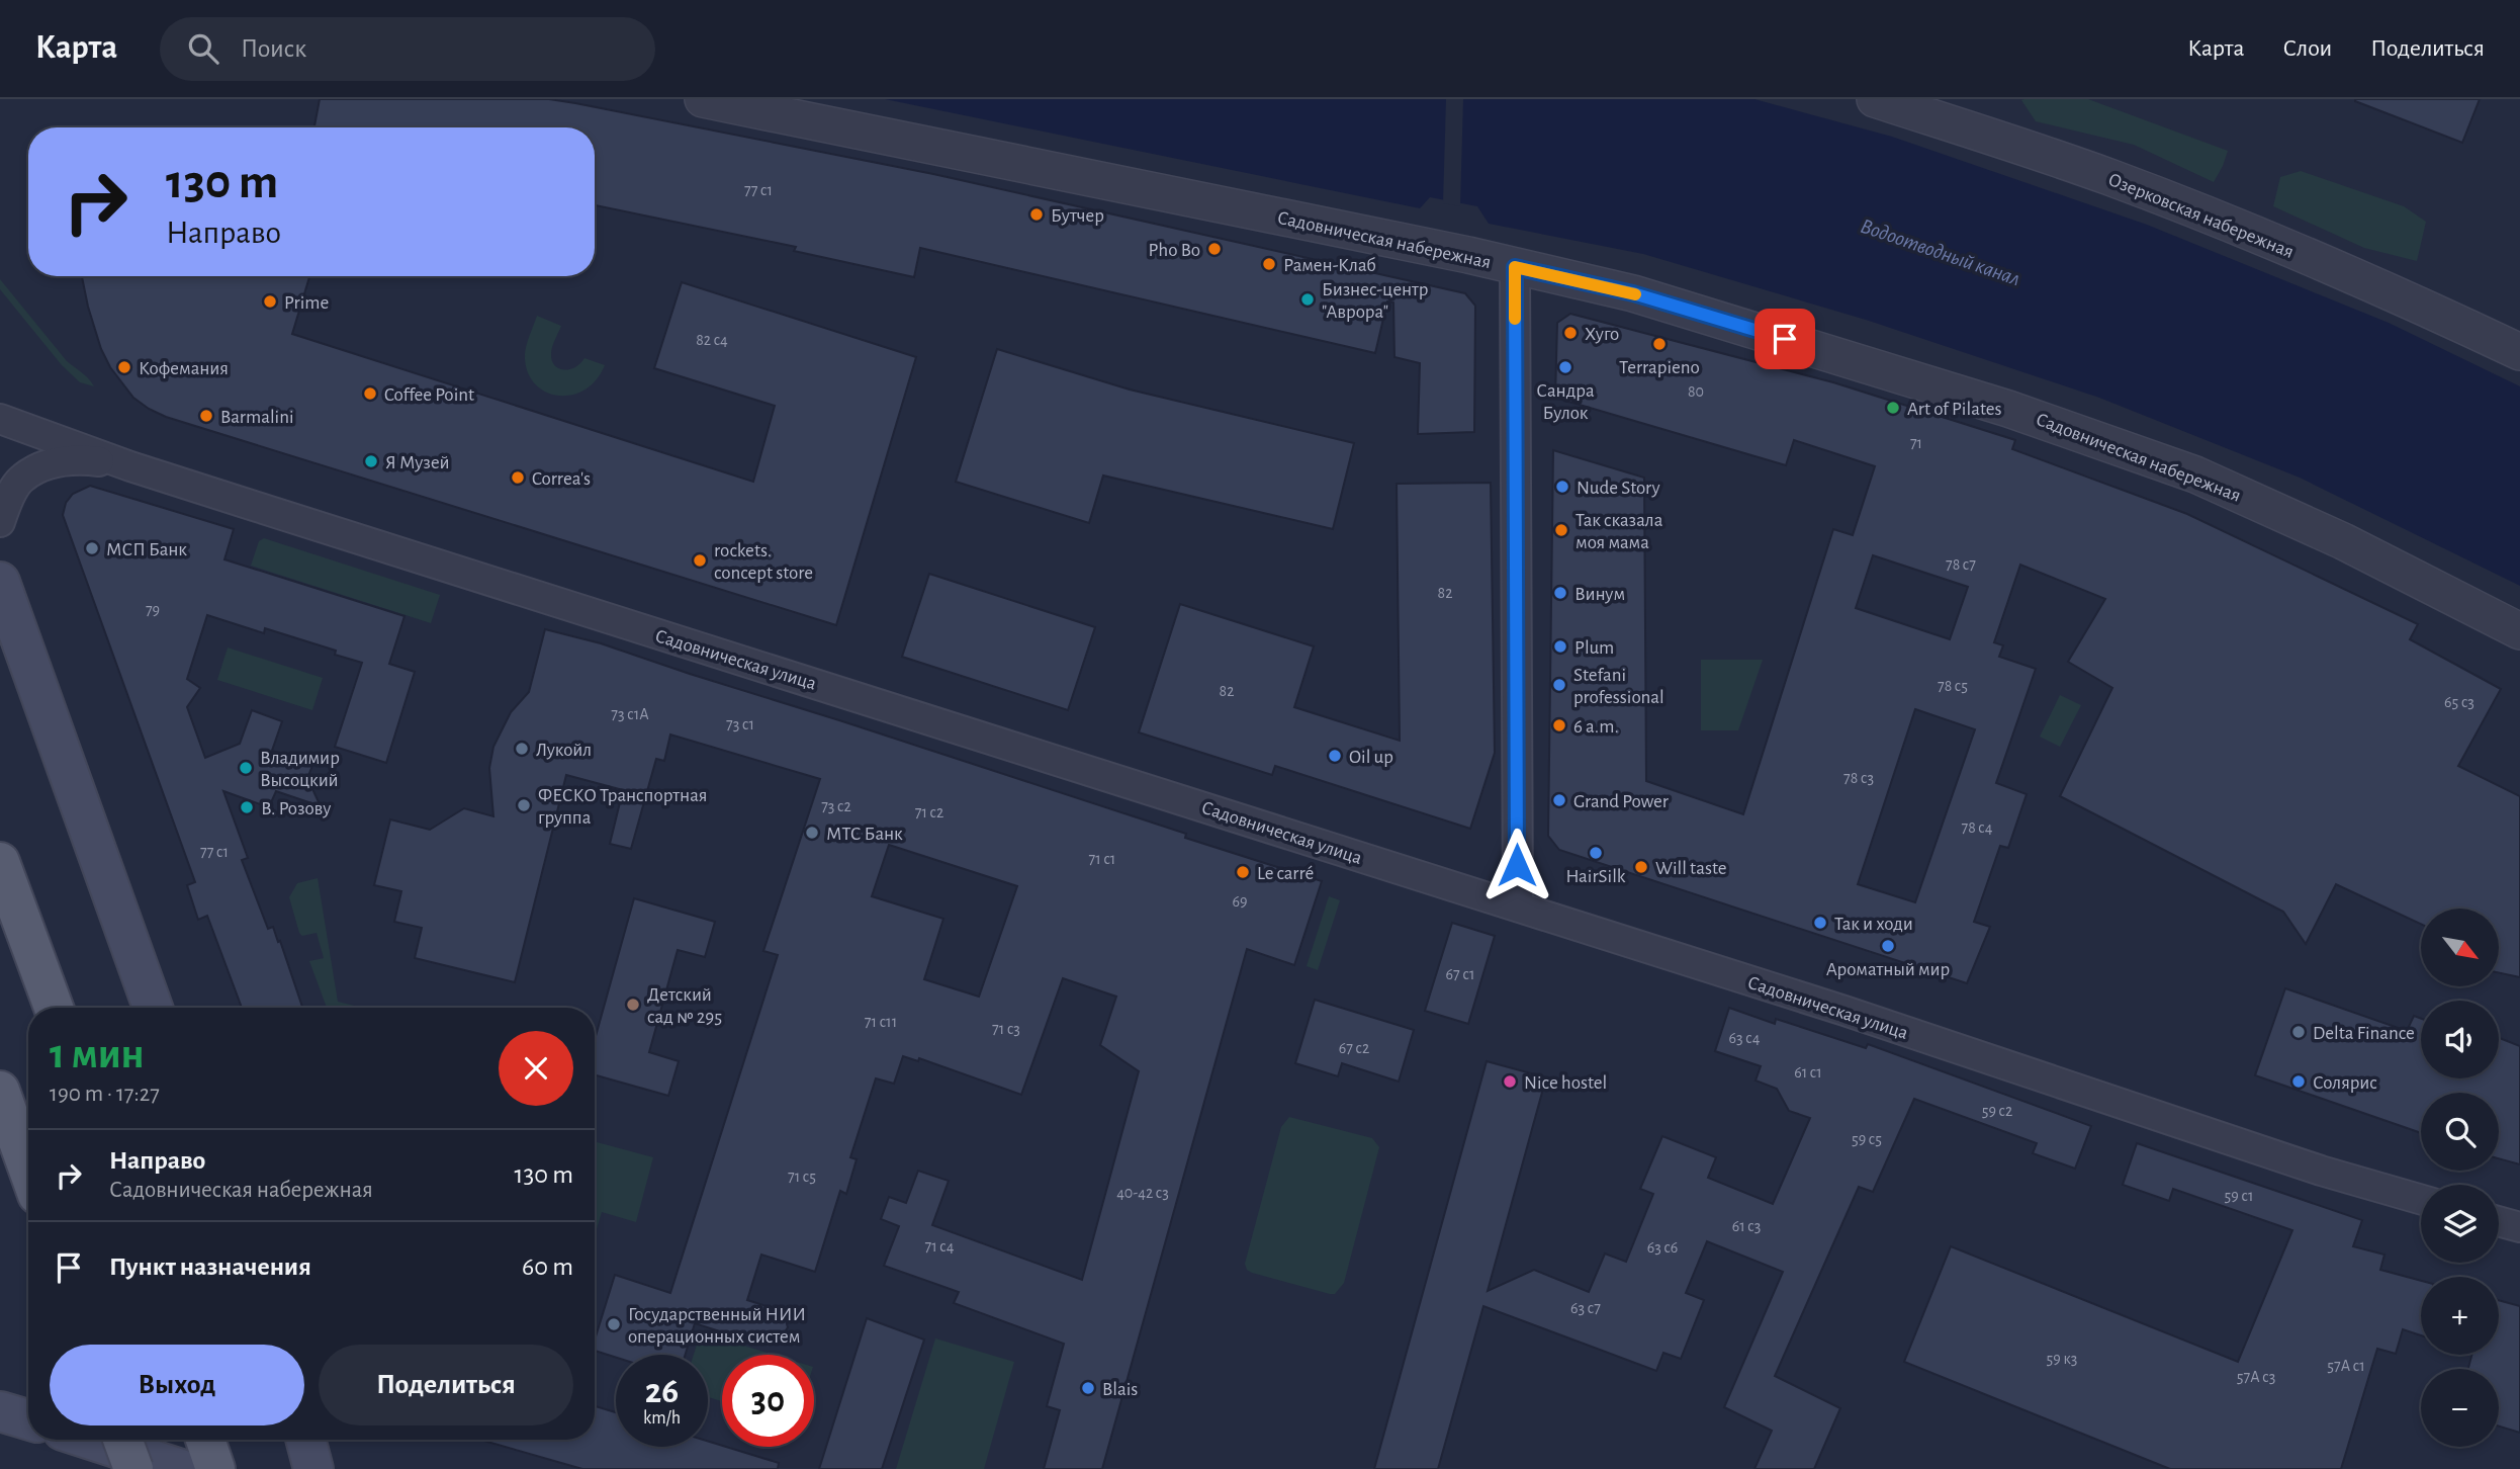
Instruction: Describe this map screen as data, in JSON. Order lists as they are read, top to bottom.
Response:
{
  "streets": {
    "street": ["Озерковская набережная", "Садовническая набережная", "Садовническая улица"]
  },
  "water": ["Водоотводный канал"],
  "places": [
    "Бутчер",
    "Pho Bo",
    "Рамен-Клаб",
    "Бизнес-центр \"Аврора\"",
    "Prime",
    "Хуго",
    "Terrapieno",
    "Кофемания",
    "Сандра Булок",
    "Coffee Point",
    "Art of Pilates",
    "Barmalini",
    "Я Музей",
    "Correa's",
    "Nude Story",
    "Так сказала моя мама",
    "МСП Банк",
    "rockets. concept store",
    "Винум",
    "Plum",
    "Stefani professional",
    "6 a.m.",
    "Лукойл",
    "Oil up",
    "Владимир Высоцкий",
    "Grand Power",
    "ФЕСКО Транспортная группа",
    "В. Розову",
    "МТС Банк",
    "HairSilk",
    "Will taste",
    "Le carré",
    "Так и ходи",
    "Ароматный мир",
    "Детский сад № 295",
    "Delta Finance",
    "Nice hostel",
    "Солярис",
    "Государственный НИИ операционных систем",
    "Blais"
  ],
  "house_numbers": [
    "77 с1",
    "82 с4",
    "80",
    "71",
    "78 с7",
    "82",
    "79",
    "78 с5",
    "82",
    "65 с3",
    "73 с1А",
    "73 с1",
    "78 с3",
    "73 с2",
    "71 с2",
    "78 с4",
    "77 с1",
    "71 с1",
    "69",
    "67 с1",
    "71 с11",
    "71 с3",
    "63 с4",
    "67 с2",
    "61 с1",
    "59 с2",
    "59 с5",
    "71 с5",
    "40-42 с3",
    "59 с1",
    "61 с3",
    "71 с4",
    "63 с6",
    "63 с7",
    "59 к3",
    "57А с1",
    "57А с3"
  ],
  "north": "bottom right",
  "page": {
    "header": "Карта",
    "search": "Поиск",
    "nav": ["Карта", "Слои", "Поделиться"],
    "turn": ["130 m", "Направо"],
    "map_buttons": ["+", "−"],
    "heading": ["1 мин", "190 m · 17:27"],
    "list": [
      {
        "name": "Направо",
        "note": "Садовническая набережная",
        "value": "130 m"
      },
      {
        "name": "Пункт назначения",
        "value": "60 m"
      }
    ],
    "buttons": ["Выход", "Поделиться"],
    "speed": "26 km/h",
    "limit": "30"
  }
}
